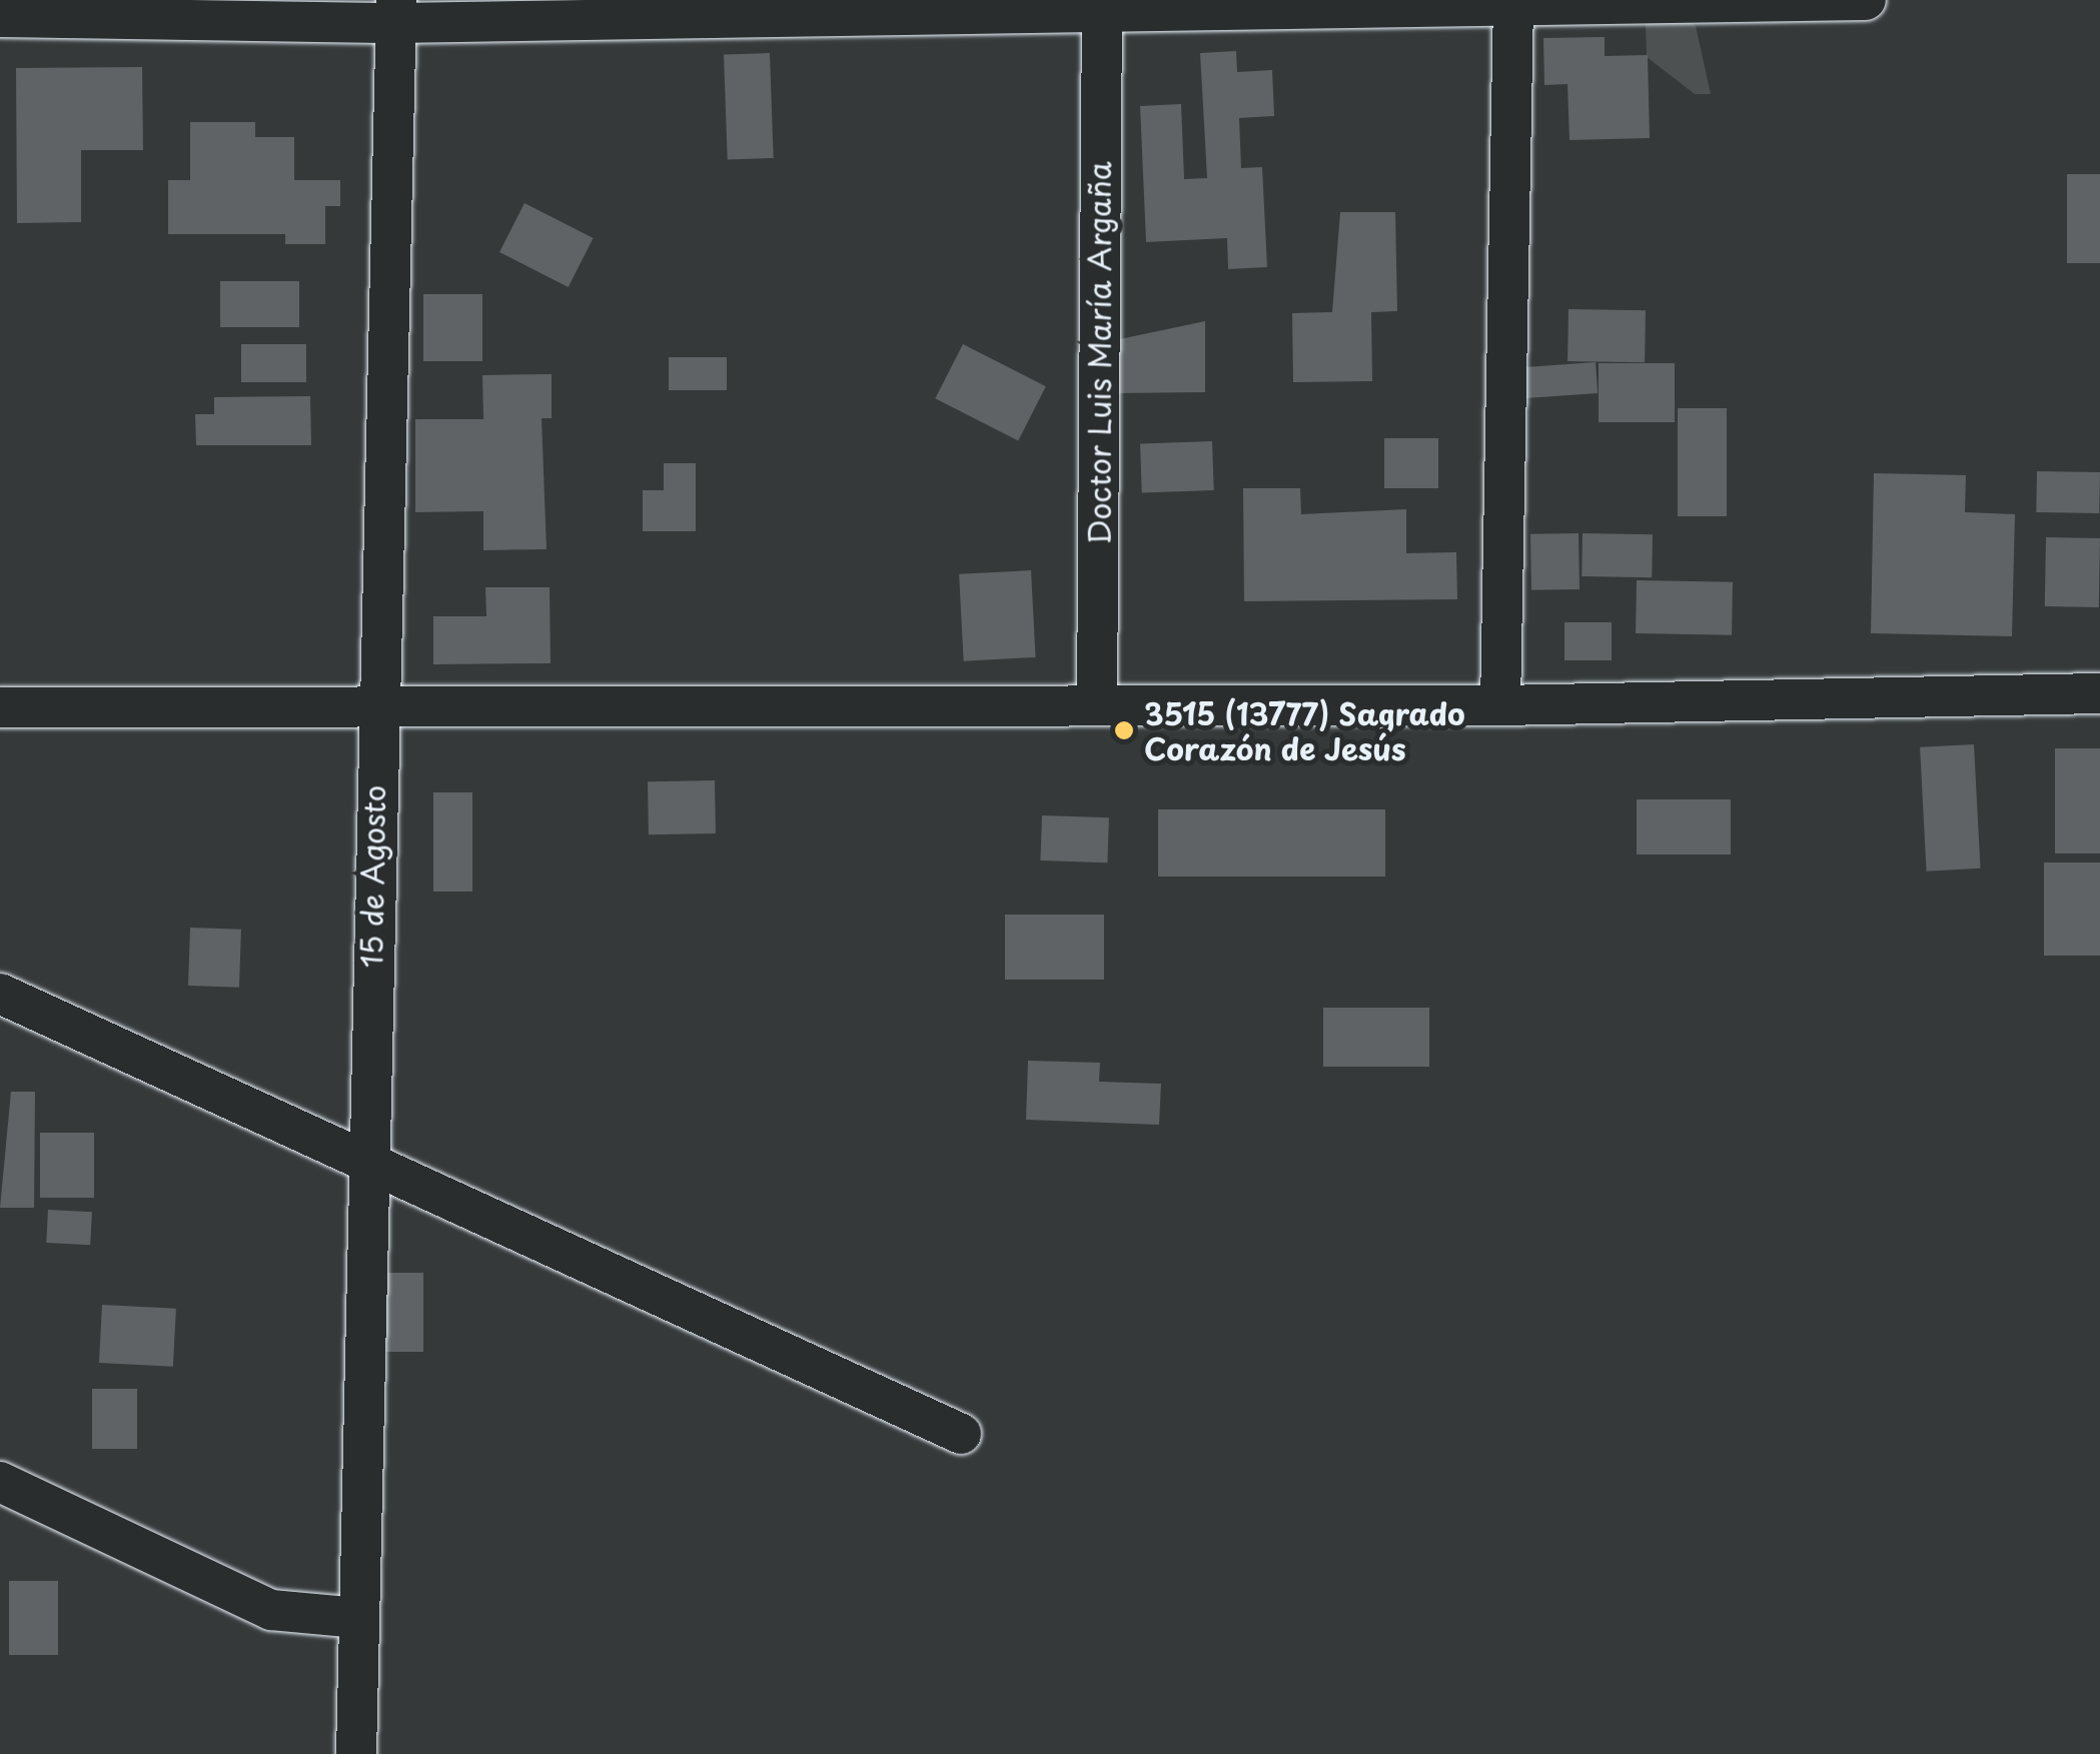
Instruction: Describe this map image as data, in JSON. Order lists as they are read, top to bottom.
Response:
{
  "streets": {
    "street": ["Doctor Luis María Argaña", "15 de Agosto"]
  },
  "places": ["3515 (13777) Sagrado Corazón de Jesús"]
}
